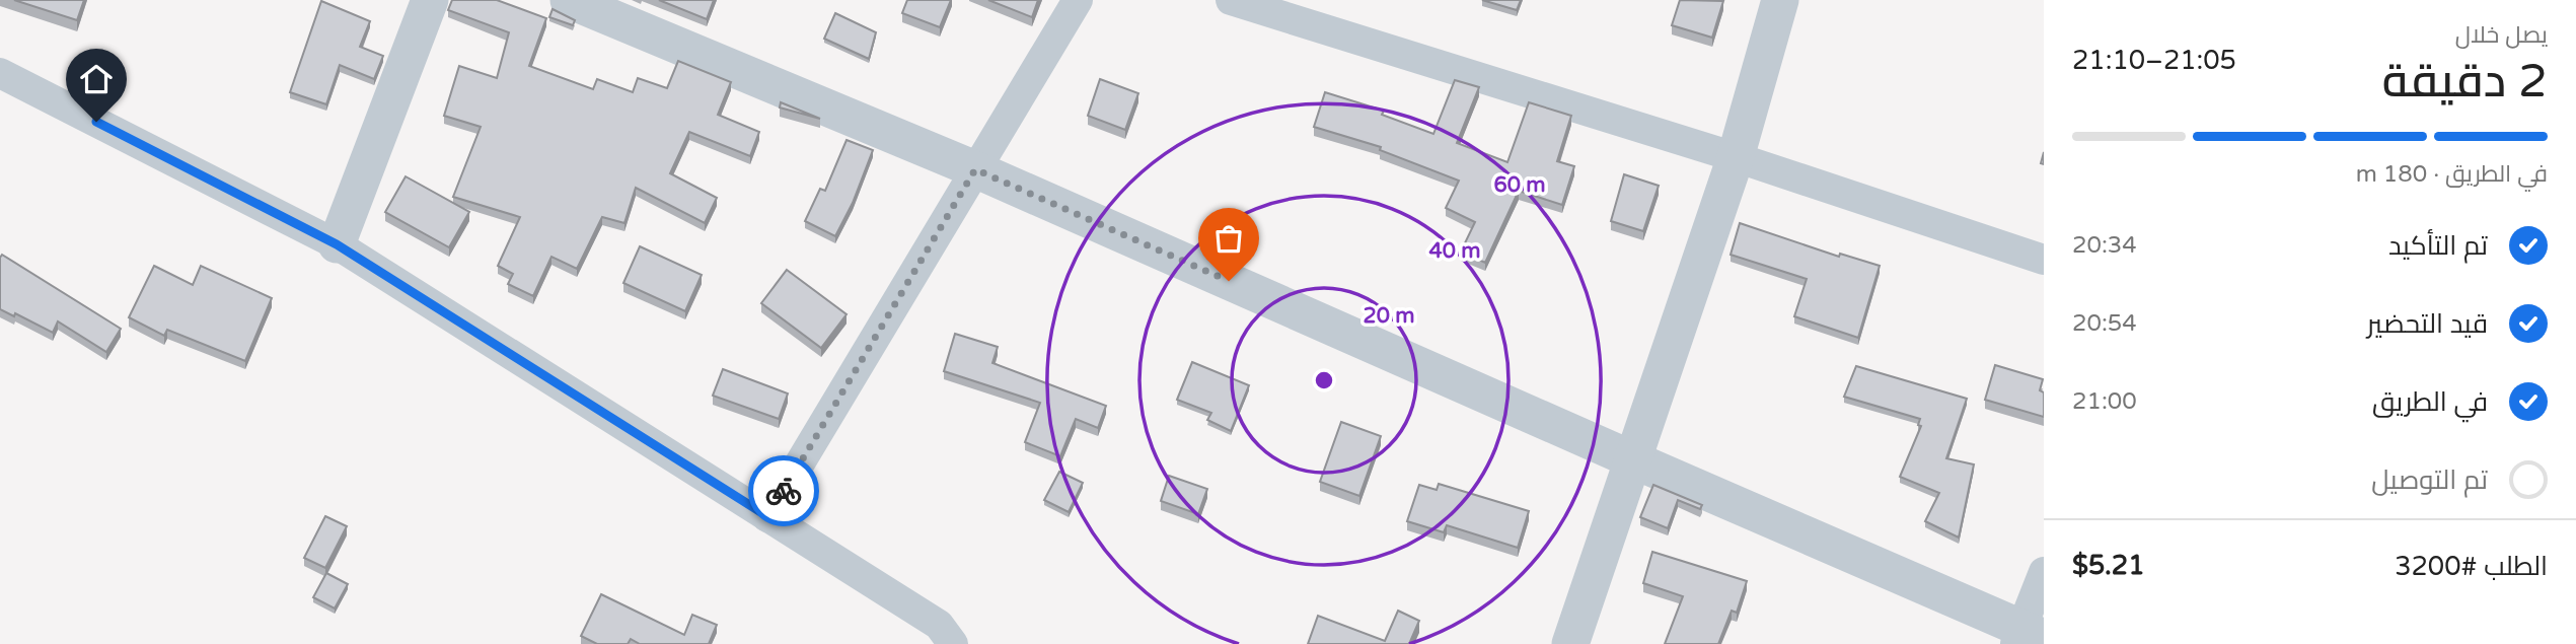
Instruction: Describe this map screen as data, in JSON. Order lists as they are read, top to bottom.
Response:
{
  "page": {
    "heading": ["2 دقيقة", "يصل خلال", "21:05–21:10"],
    "panel": ["الطلب #3200", "$5.21"],
    "bar": "في الطريق · 180 m",
    "list": [
      ["تم التأكيد", "20:34"],
      ["قيد التحضير", "20:54"],
      ["في الطريق", "21:00"],
      "تم التوصيل"
    ]
  },
  "rings": ["60 m", "40 m", "20 m"]
}
